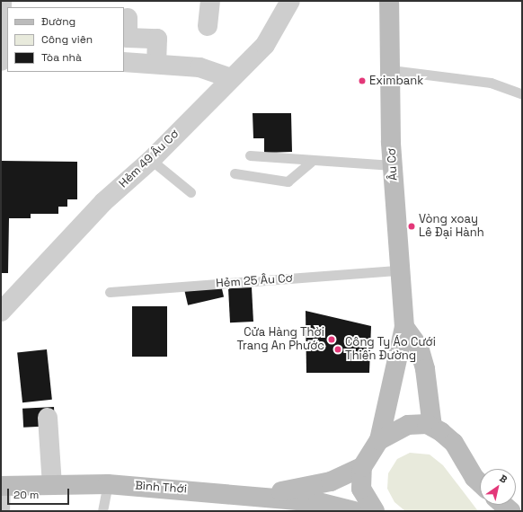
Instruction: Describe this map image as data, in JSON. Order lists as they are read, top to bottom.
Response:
{
  "streets": {
    "main road": ["Âu Cơ", "Bình Thới"],
    "street": ["Hẻm 49 Âu Cơ"],
    "lane": ["Hẻm 25 Âu Cơ"]
  },
  "crossings": [
    ["Âu Cơ", "Hẻm 25 Âu Cơ"]
  ],
  "places": [
    "Eximbank",
    "Vòng xoay Lê Đại Hành",
    "Cửa Hàng Thời Trang An Phước",
    "Công Ty Áo Cưới Thiên Đường"
  ],
  "legend": ["Đường", "Công viên", "Tòa nhà"],
  "scale_bar": "20 m",
  "north": "top right"
}
